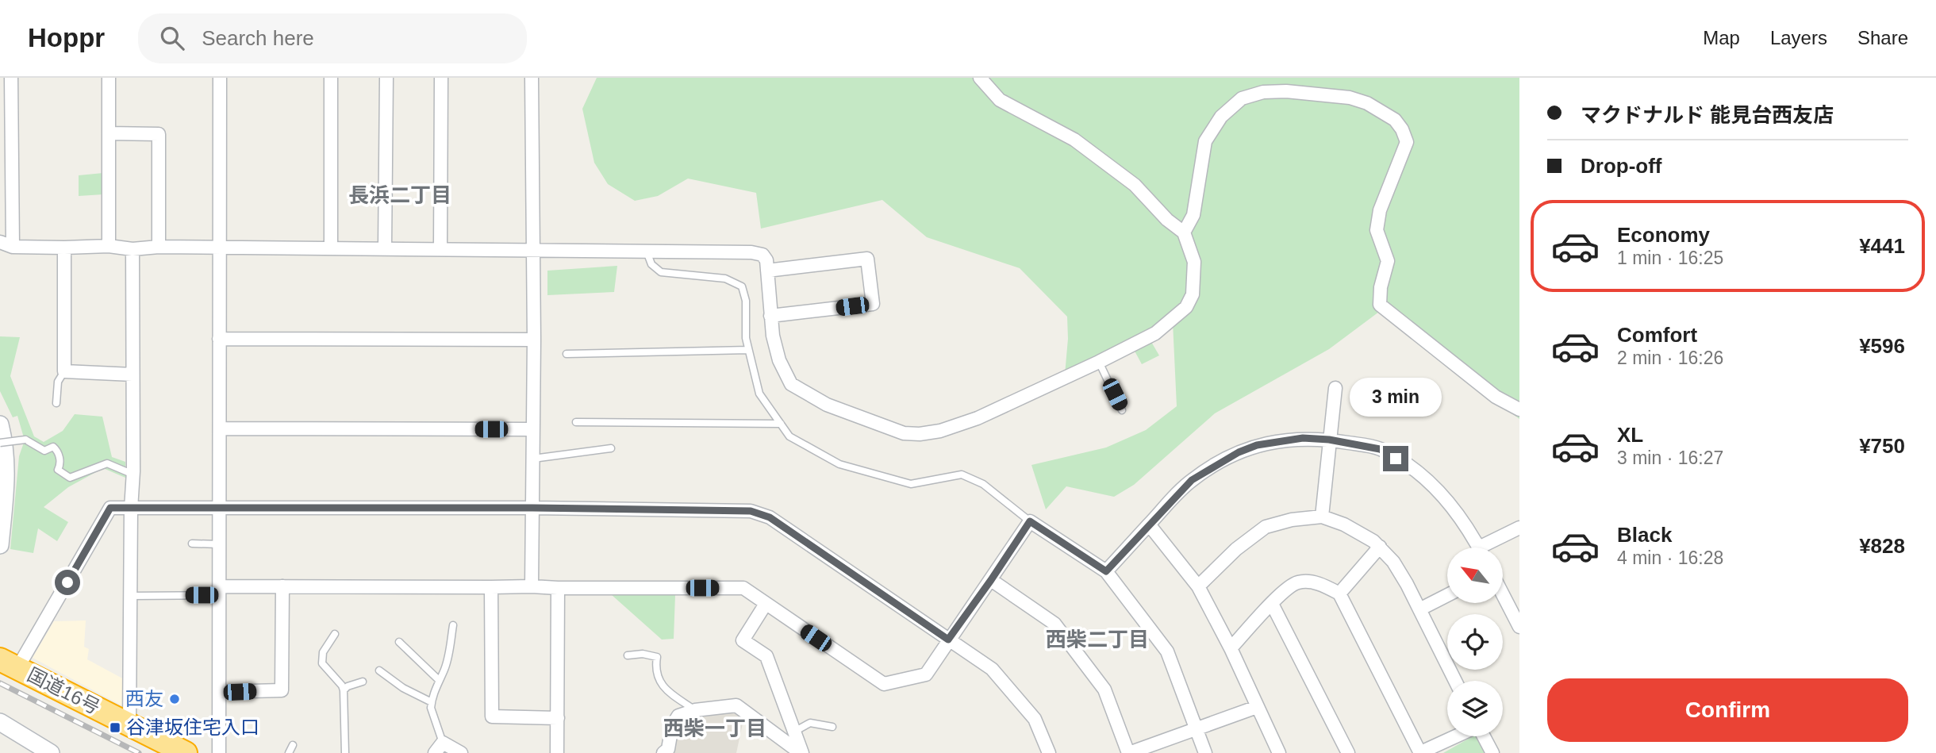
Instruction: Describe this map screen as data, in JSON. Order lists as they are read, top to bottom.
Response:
{
  "streets": {
    "highway": ["国道16号"]
  },
  "districts": ["長浜二丁目", "西柴二丁目", "西柴一丁目"],
  "places": {
    "other": ["西友"],
    "transit": ["谷津坂住宅入口"]
  },
  "north": "top left",
  "page": {
    "header": "Hoppr",
    "search": "Search here",
    "nav": ["Map", "Layers", "Share"],
    "banner": ["マクドナルド 能見台西友店", "Drop-off"],
    "list": [
      {
        "name": "Economy",
        "note": "1 min · 16:25",
        "value": "¥441"
      },
      {
        "name": "Comfort",
        "note": "2 min · 16:26",
        "value": "¥596"
      },
      {
        "name": "XL",
        "note": "3 min · 16:27",
        "value": "¥750"
      },
      {
        "name": "Black",
        "note": "4 min · 16:28",
        "value": "¥828"
      }
    ],
    "bubble": "3 min",
    "buttons": "Confirm"
  }
}
